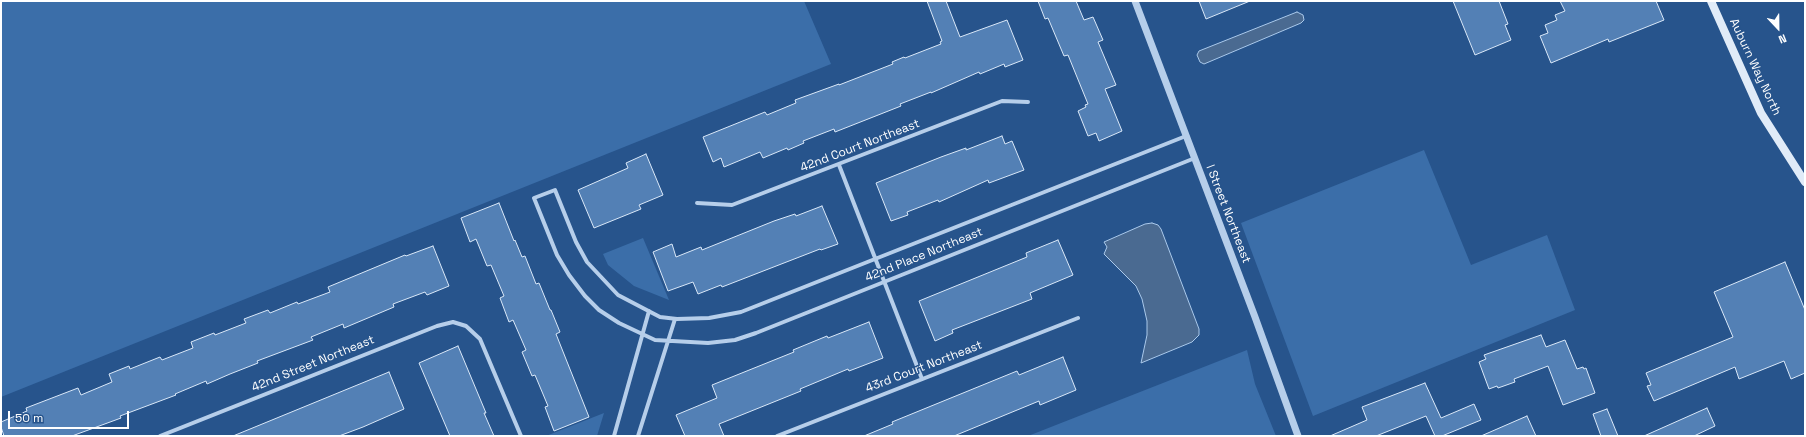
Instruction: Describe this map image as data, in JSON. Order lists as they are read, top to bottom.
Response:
{
  "streets": {
    "main road": ["Auburn Way North"],
    "street": [
      "42nd Court Northeast",
      "I Street Northeast",
      "42nd Place Northeast",
      "42nd Street Northeast",
      "43rd Court Northeast"
    ]
  },
  "crossings": [
    ["I Street Northeast", "42nd Place Northeast"]
  ],
  "scale_bar": "50 m",
  "north": "bottom"
}
